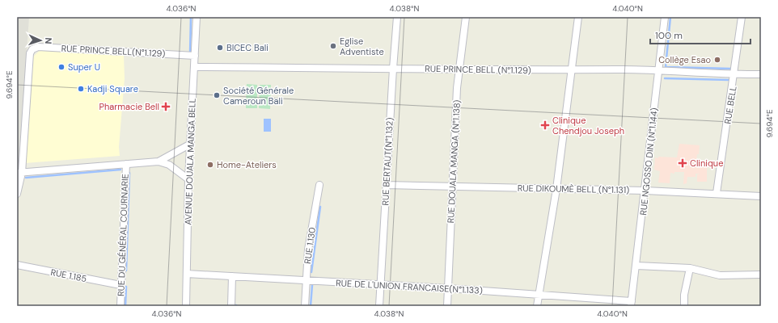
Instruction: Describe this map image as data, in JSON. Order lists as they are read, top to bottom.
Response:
{
  "streets": {
    "street": [
      "RUE PRINCE BELL(N°1.129)",
      "RUE PRINCE BELL (N°1.129)",
      "RUE BELL",
      "AVENUE DOUALA MANGA BELL",
      "RUE BERTAUT(N°1.132)",
      "RUE DOUALA MANGA (N°1.138)",
      "RUE NGOSSO DIN (N°1.144)",
      "RUE DIKOUMÈ BELL (N°1.131)",
      "RUE DU GÉNÉRAL COURNARIE",
      "RUE 1.130",
      "RUE 1.185",
      "RUE DE L'UNION FRANCAISE(N°1.133)"
    ]
  },
  "crossings": [
    ["RUE PRINCE BELL(N°1.129)", "AVENUE DOUALA MANGA BELL"],
    ["RUE PRINCE BELL (N°1.129)", "RUE BELL"],
    ["RUE PRINCE BELL (N°1.129)", "AVENUE DOUALA MANGA BELL"],
    ["RUE PRINCE BELL (N°1.129)", "RUE BERTAUT(N°1.132)"],
    ["RUE PRINCE BELL (N°1.129)", "RUE DOUALA MANGA (N°1.138)"],
    ["RUE PRINCE BELL (N°1.129)", "RUE NGOSSO DIN (N°1.144)"],
    ["RUE BELL", "RUE DIKOUMÈ BELL (N°1.131)"],
    ["AVENUE DOUALA MANGA BELL", "RUE DE L'UNION FRANCAISE(N°1.133)"],
    ["RUE BERTAUT(N°1.132)", "RUE DIKOUMÈ BELL (N°1.131)"],
    ["RUE BERTAUT(N°1.132)", "RUE DE L'UNION FRANCAISE(N°1.133)"],
    ["RUE DOUALA MANGA (N°1.138)", "RUE DIKOUMÈ BELL (N°1.131)"],
    ["RUE DOUALA MANGA (N°1.138)", "RUE DE L'UNION FRANCAISE(N°1.133)"],
    ["RUE NGOSSO DIN (N°1.144)", "RUE DIKOUMÈ BELL (N°1.131)"],
    ["RUE NGOSSO DIN (N°1.144)", "RUE DE L'UNION FRANCAISE(N°1.133)"],
    ["RUE DU GÉNÉRAL COURNARIE", "RUE 1.185"],
    ["RUE 1.130", "RUE DE L'UNION FRANCAISE(N°1.133)"]
  ],
  "places": {
    "other": [
      "Eglise Adventiste",
      "BICEC Bali",
      "Collège Esao",
      "Super U",
      "Kadji Square",
      "Société Générale Cameroun Bali",
      "Home-Ateliers"
    ],
    "health": ["Pharmacie Bell", "Clinique Chendjou Joseph", "Clinique"]
  },
  "scale_bar": "100 m",
  "north": "right",
  "coordinates": [
    "4.036°N",
    "4.038°N",
    "4.040°N",
    "9.694°E"
  ]
}
